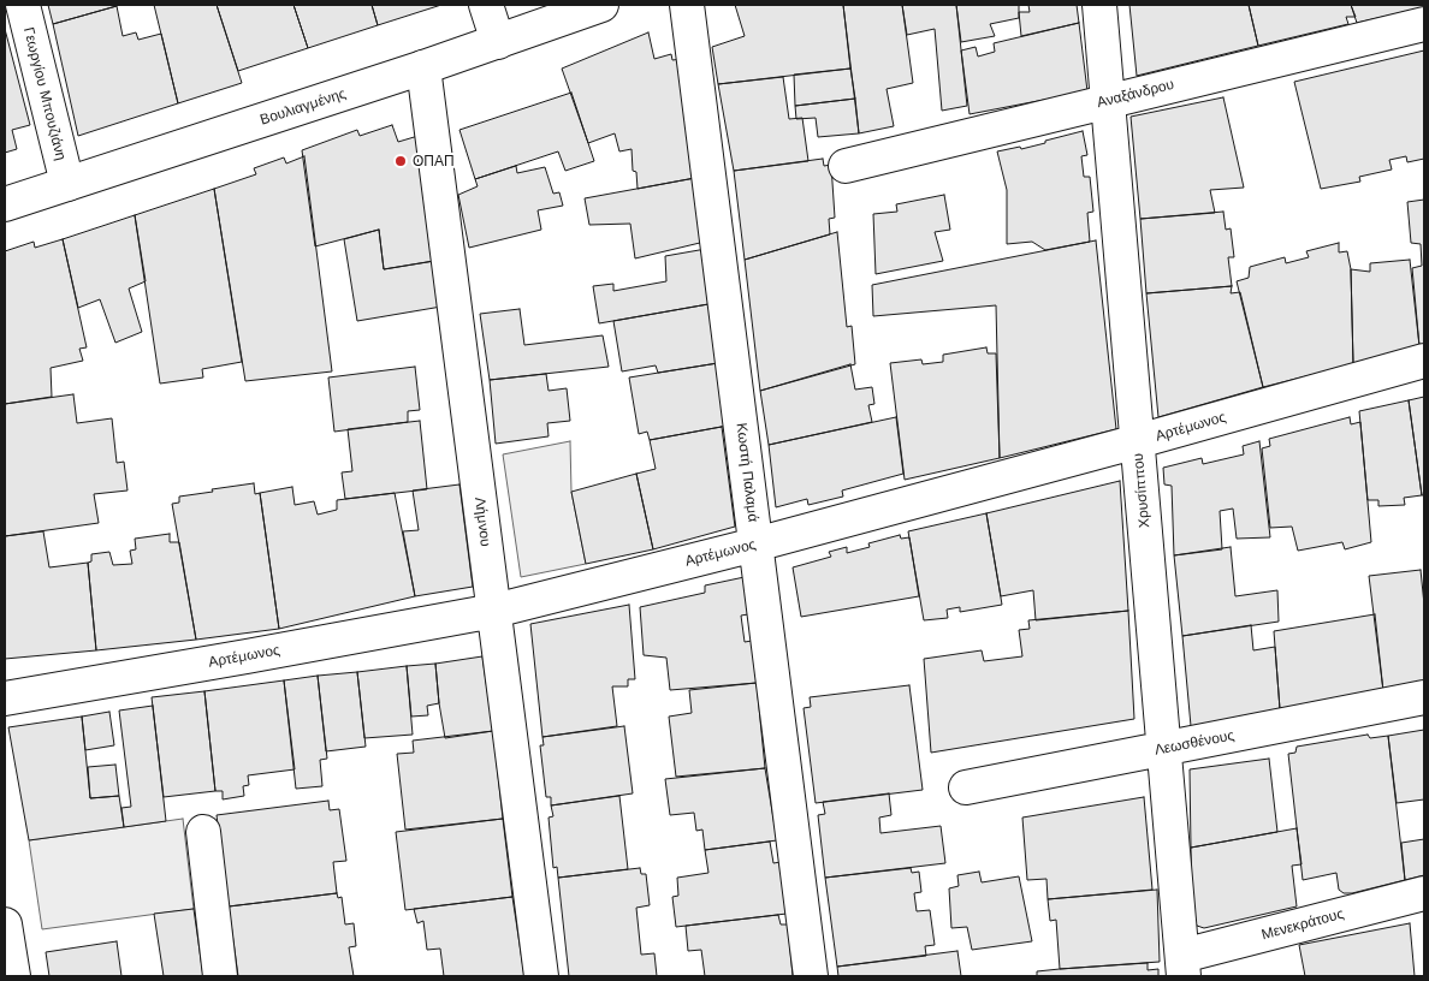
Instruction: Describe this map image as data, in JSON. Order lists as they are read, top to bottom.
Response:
{
  "streets": {
    "street": [
      "Γεωργίου Μπουζιάνη",
      "Αναξάνδρου",
      "Βουλιαγμένης",
      "Αρτέμωνος",
      "Κωστή Παλαμά",
      "Χρυσίππου",
      "Λήμνου",
      "Λεωσθένους",
      "Μενεκράτους"
    ]
  },
  "crossings": [
    ["Γεωργίου Μπουζιάνη", "Βουλιαγμένης"],
    ["Αναξάνδρου", "Χρυσίππου"],
    ["Βουλιαγμένης", "Λήμνου"],
    ["Αρτέμωνος", "Κωστή Παλαμά"],
    ["Αρτέμωνος", "Χρυσίππου"],
    ["Αρτέμωνος", "Λήμνου"],
    ["Χρυσίππου", "Λεωσθένους"],
    ["Χρυσίππου", "Μενεκράτους"]
  ],
  "places": ["ΟΠΑΠ"]
}
